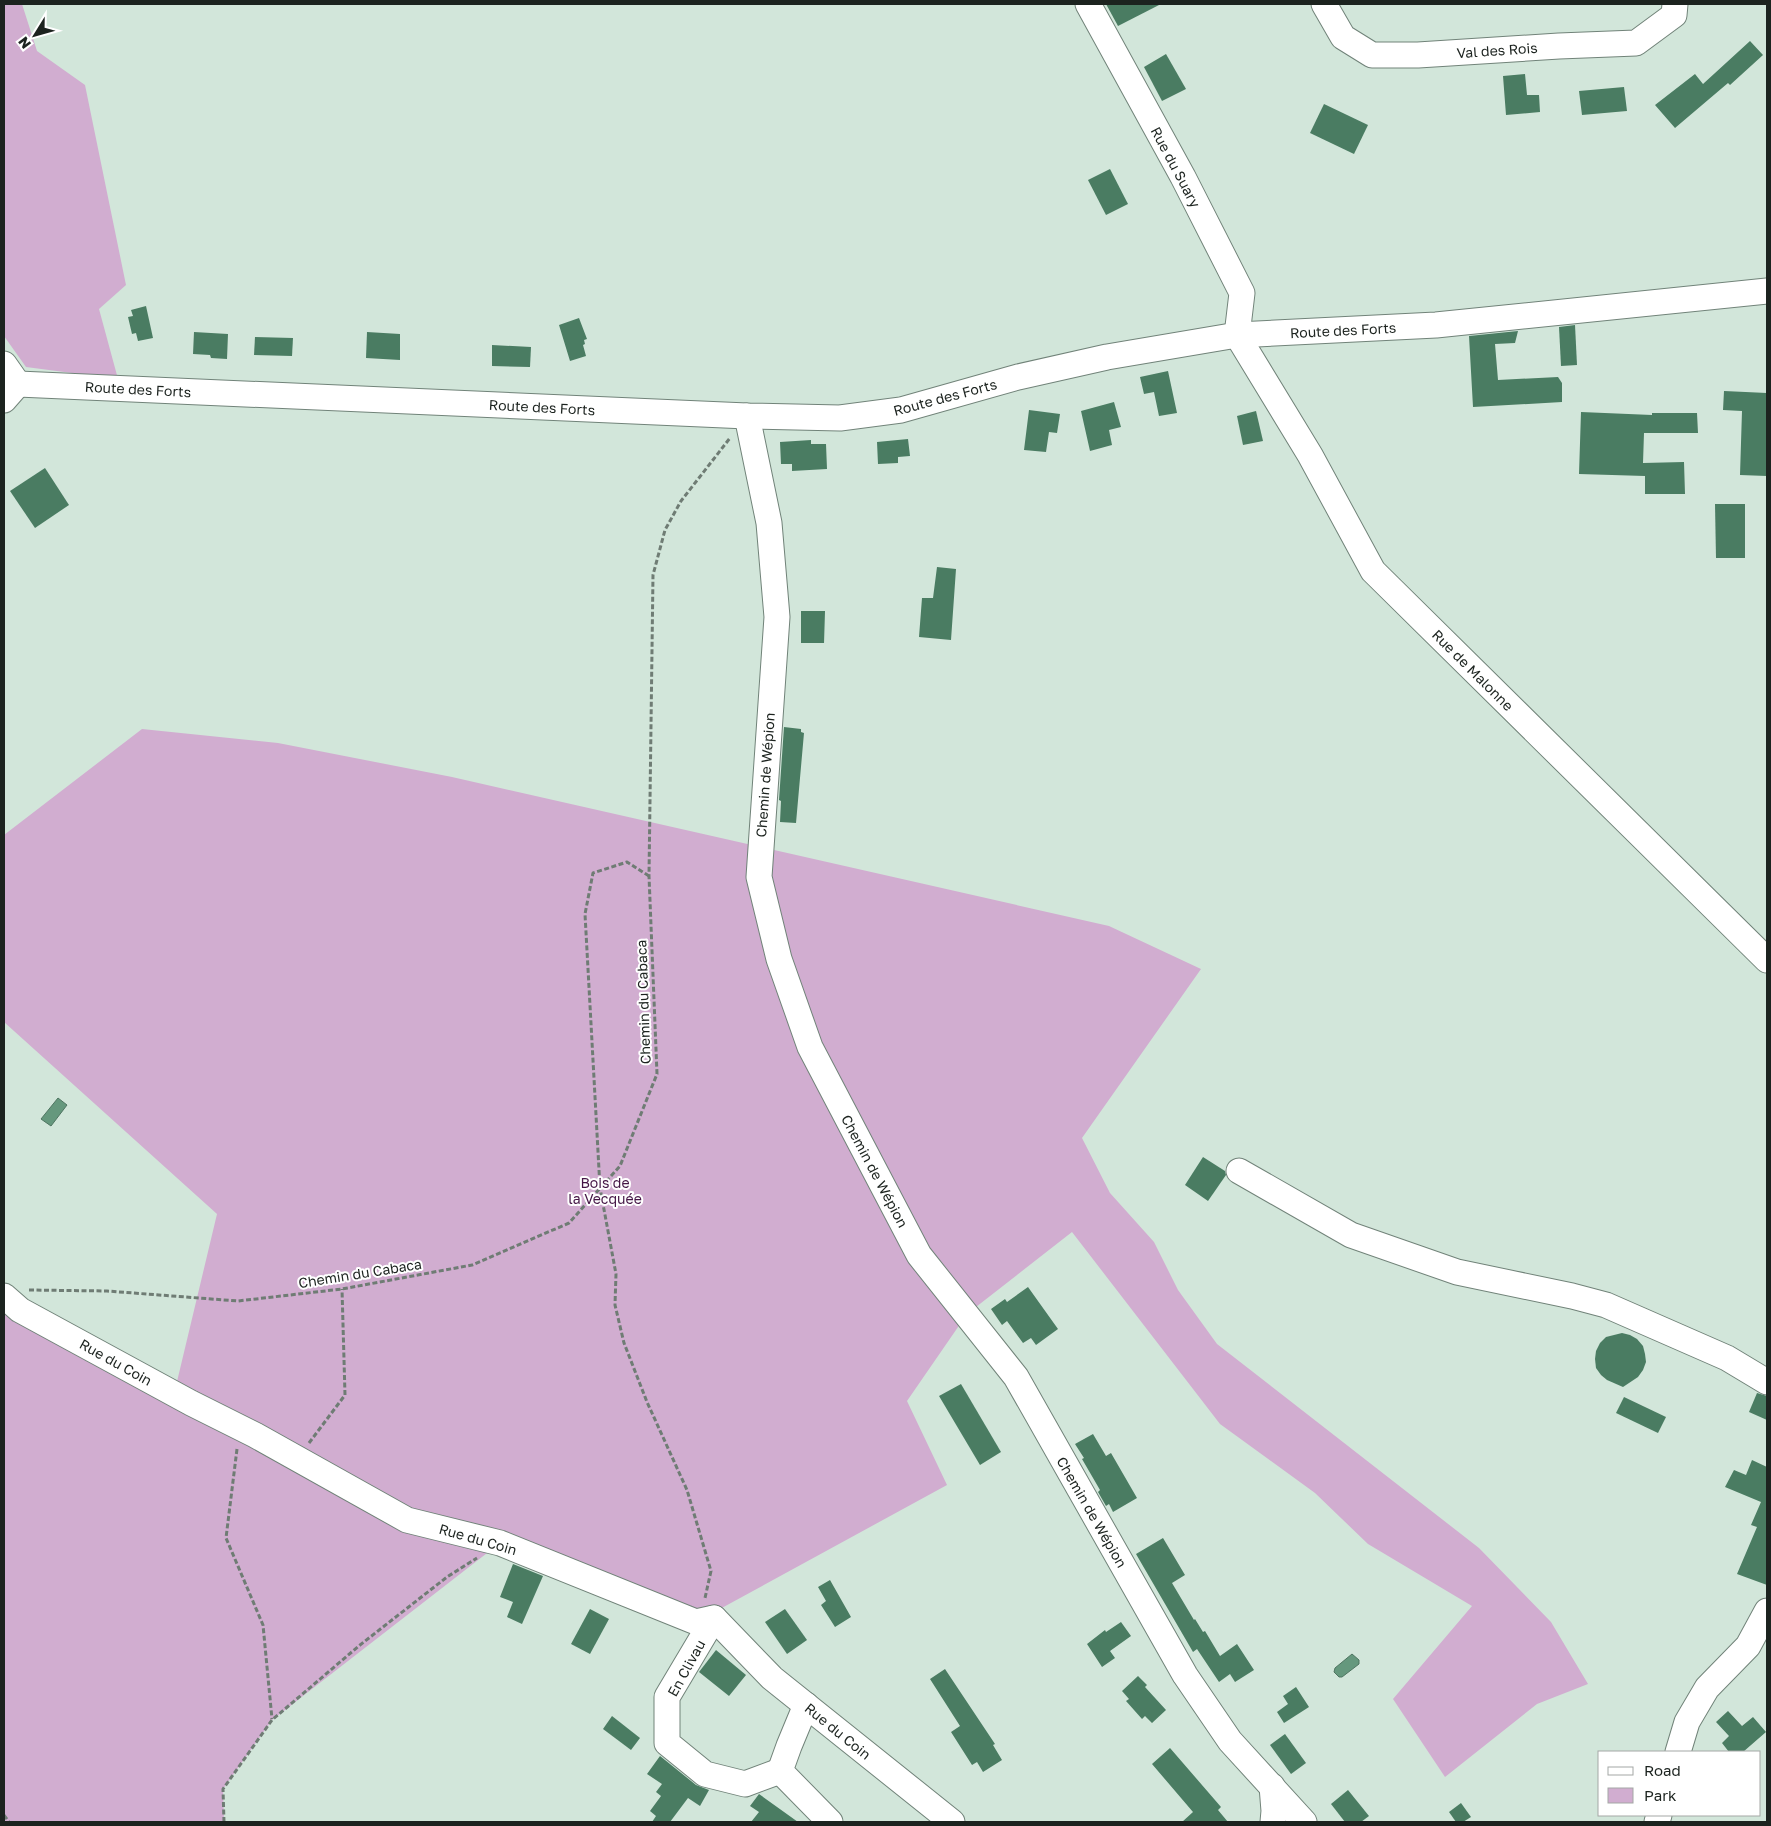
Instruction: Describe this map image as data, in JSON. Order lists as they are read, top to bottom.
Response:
{
  "streets": {
    "street": [
      "Val des Rois",
      "Rue du Suary",
      "Route des Forts",
      "Rue de Malonne",
      "Chemin de Wépion",
      "Rue du Coin",
      "En Clivau"
    ],
    "path": ["Chemin du Cabaca"]
  },
  "crossings": [
    ["Rue du Suary", "Route des Forts"],
    ["Rue du Suary", "Rue de Malonne"],
    ["Route des Forts", "Rue de Malonne"],
    ["Route des Forts", "Chemin de Wépion"],
    ["Route des Forts", "Chemin du Cabaca"],
    ["Chemin de Wépion", "Chemin du Cabaca"],
    ["Chemin du Cabaca", "Rue du Coin"],
    ["Rue du Coin", "En Clivau"]
  ],
  "parks": ["Bois de la Vecquée"],
  "legend": ["Road", "Park"],
  "north": "bottom left"
}
